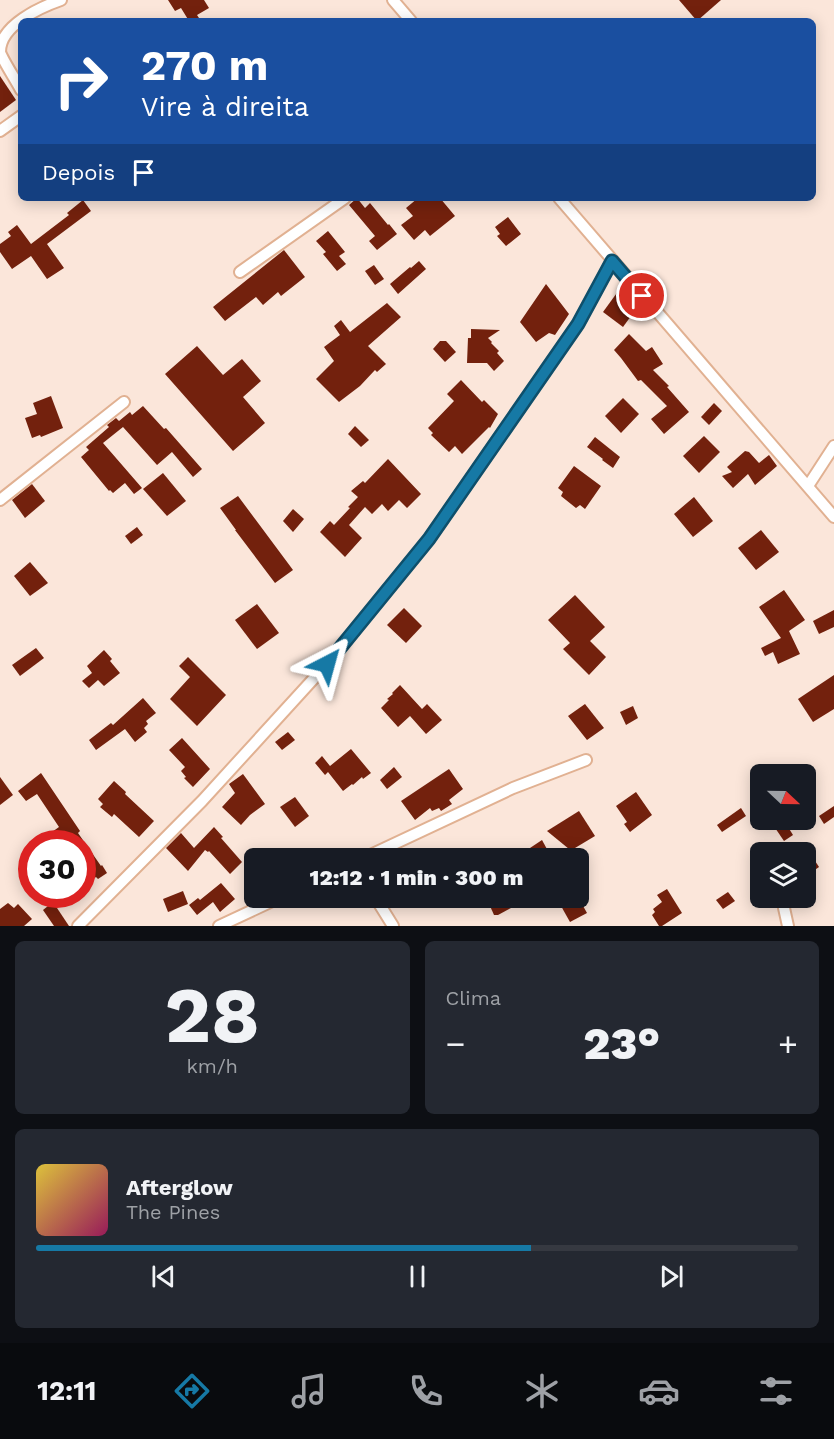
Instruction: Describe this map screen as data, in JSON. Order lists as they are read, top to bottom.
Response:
{
  "north": "right",
  "page": {
    "turn": ["270 m", "Vire à direita"],
    "then": "Depois",
    "limit": "30",
    "trip": "12:12 · 1 min · 300 m",
    "tile": [
      ["28", "km/h"],
      "Clima"
    ],
    "heat": ["−", "23°", "+"],
    "song": ["Afterglow", "The Pines"],
    "tabs": "12:11"
  }
}
